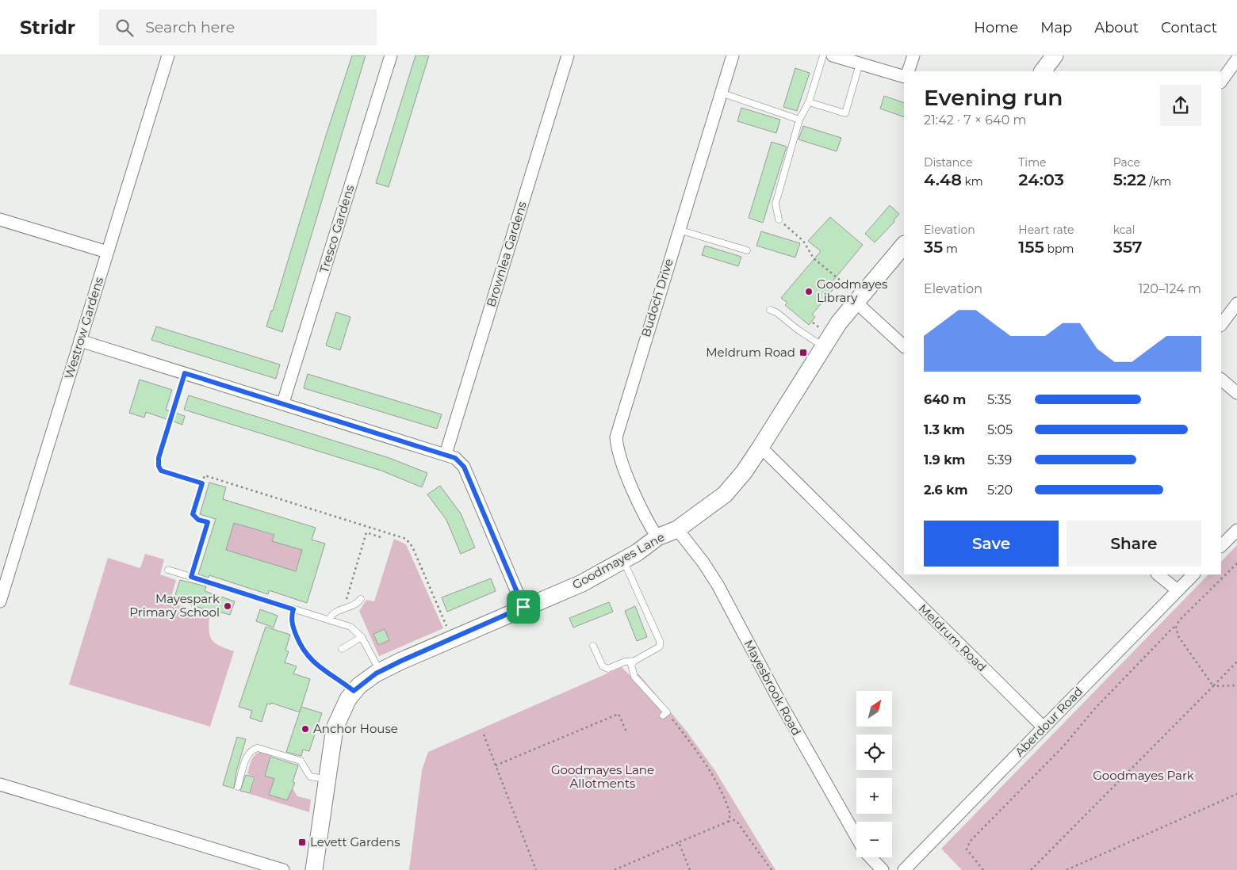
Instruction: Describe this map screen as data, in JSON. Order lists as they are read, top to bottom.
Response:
{
  "streets": {
    "main road": ["Goodmayes Lane"],
    "street": [
      "Tresco Gardens",
      "Brownlea Gardens",
      "Budoch Drive",
      "Westrow Gardens",
      "Meldrum Road",
      "Mayesbrook Road",
      "Aberdour Road"
    ]
  },
  "crossings": [
    ["Budoch Drive", "Goodmayes Lane"],
    ["Goodmayes Lane", "Meldrum Road"],
    ["Goodmayes Lane", "Mayesbrook Road"],
    ["Meldrum Road", "Aberdour Road"]
  ],
  "parks": ["Goodmayes Lane Allotments", "Goodmayes Park"],
  "places": {
    "other": ["Goodmayes Library", "Mayespark Primary School", "Anchor House"],
    "transit": ["Meldrum Road", "Levett Gardens"]
  },
  "north": "top right",
  "page": {
    "header": "Stridr",
    "search": "Search here",
    "nav": [
      "Home",
      "Map",
      "About",
      "Contact"
    ],
    "heading": ["Evening run", "21:42 · 7 × 640 m"],
    "stats": [
      ["Distance", "4.48 km"],
      ["Time", "24:03"],
      ["Pace", "5:22 /km"],
      ["Elevation", "35 m"],
      ["Heart rate", "155 bpm"],
      ["kcal", "357"]
    ],
    "chart": ["Elevation", "120–124 m"],
    "list": [
      {
        "name": "640 m",
        "note": "5:35"
      },
      {
        "name": "1.3 km",
        "note": "5:05"
      },
      {
        "name": "1.9 km",
        "note": "5:39"
      },
      {
        "name": "2.6 km",
        "note": "5:20"
      }
    ],
    "buttons": ["Save", "Share"],
    "map_buttons": ["+", "−"]
  }
}
